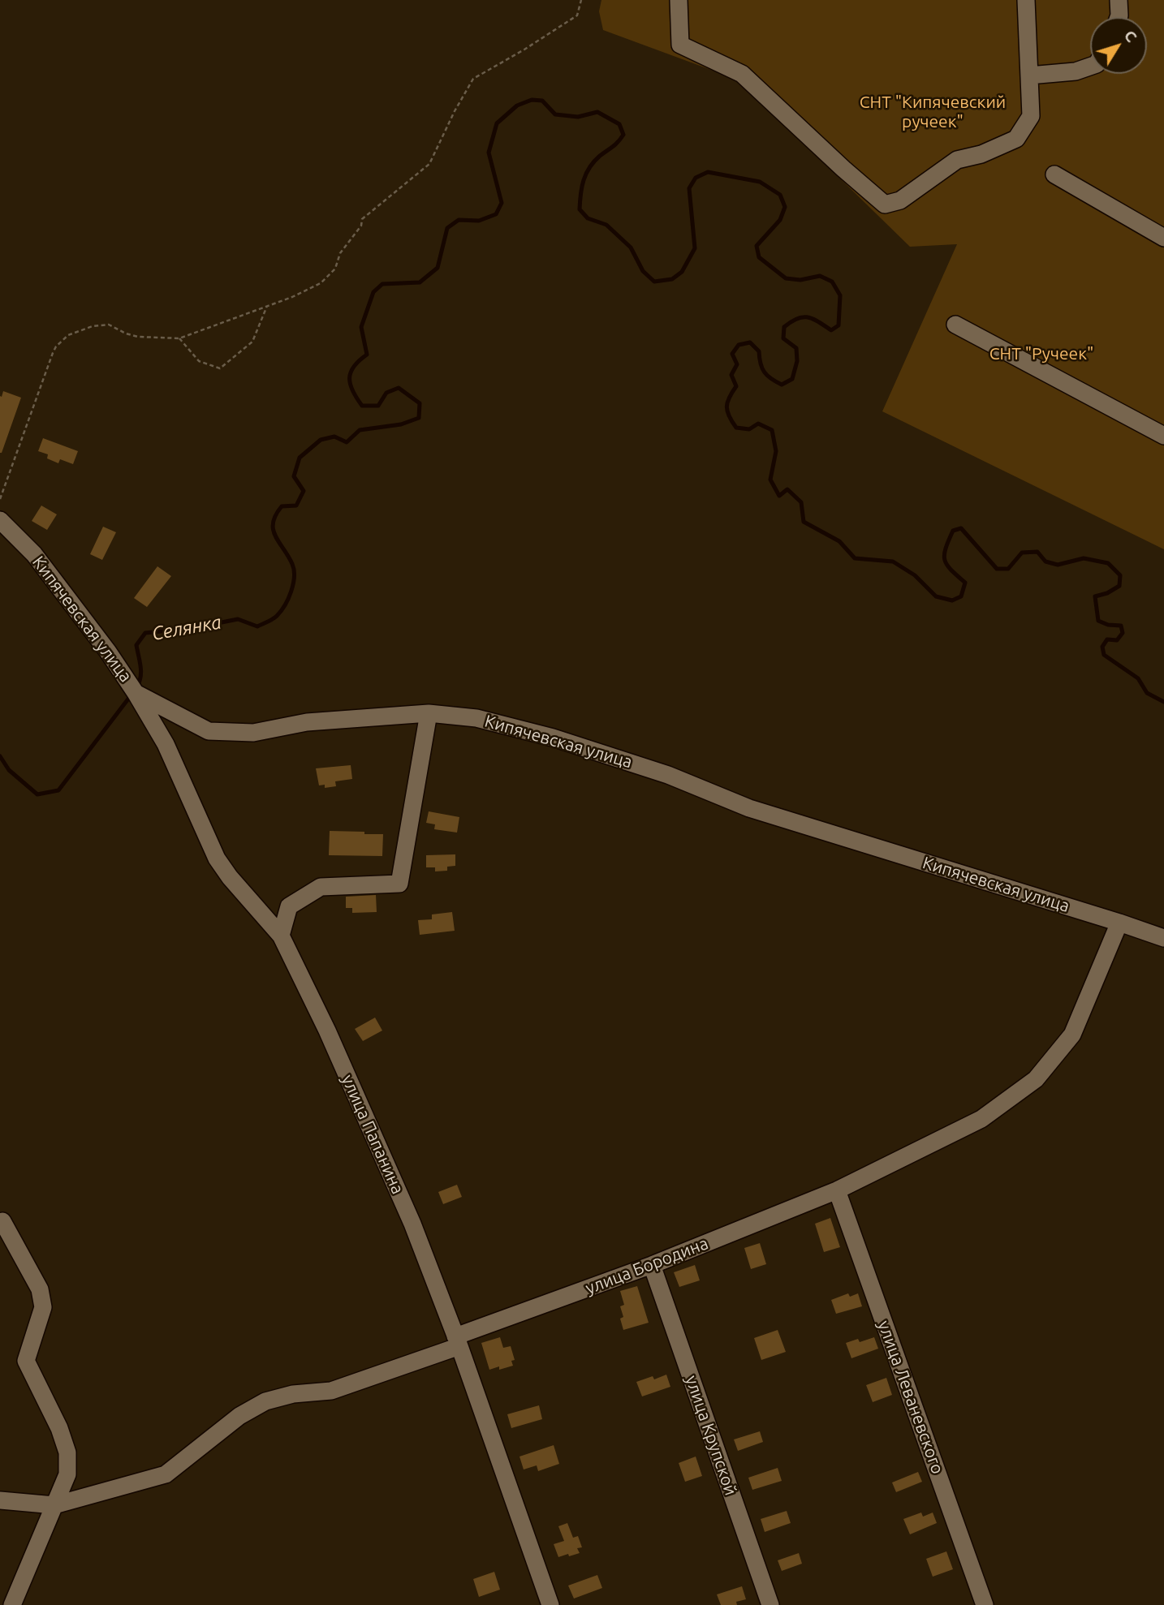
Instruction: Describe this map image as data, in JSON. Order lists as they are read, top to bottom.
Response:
{
  "streets": {
    "street": [
      "Кипячевская улица",
      "улица Папанина",
      "улица Бородина",
      "улица Леваневского",
      "улица Крупской"
    ]
  },
  "crossings": [
    ["Кипячевская улица", "улица Папанина"],
    ["Кипячевская улица", "улица Бородина"],
    ["улица Папанина", "улица Бородина"],
    ["улица Бородина", "улица Леваневского"],
    ["улица Бородина", "улица Крупской"]
  ],
  "water": ["Селянка"],
  "parks": ["СНТ \"Кипячевский ручеек\"", "СНТ \"Ручеек\""],
  "north": "top right"
}
